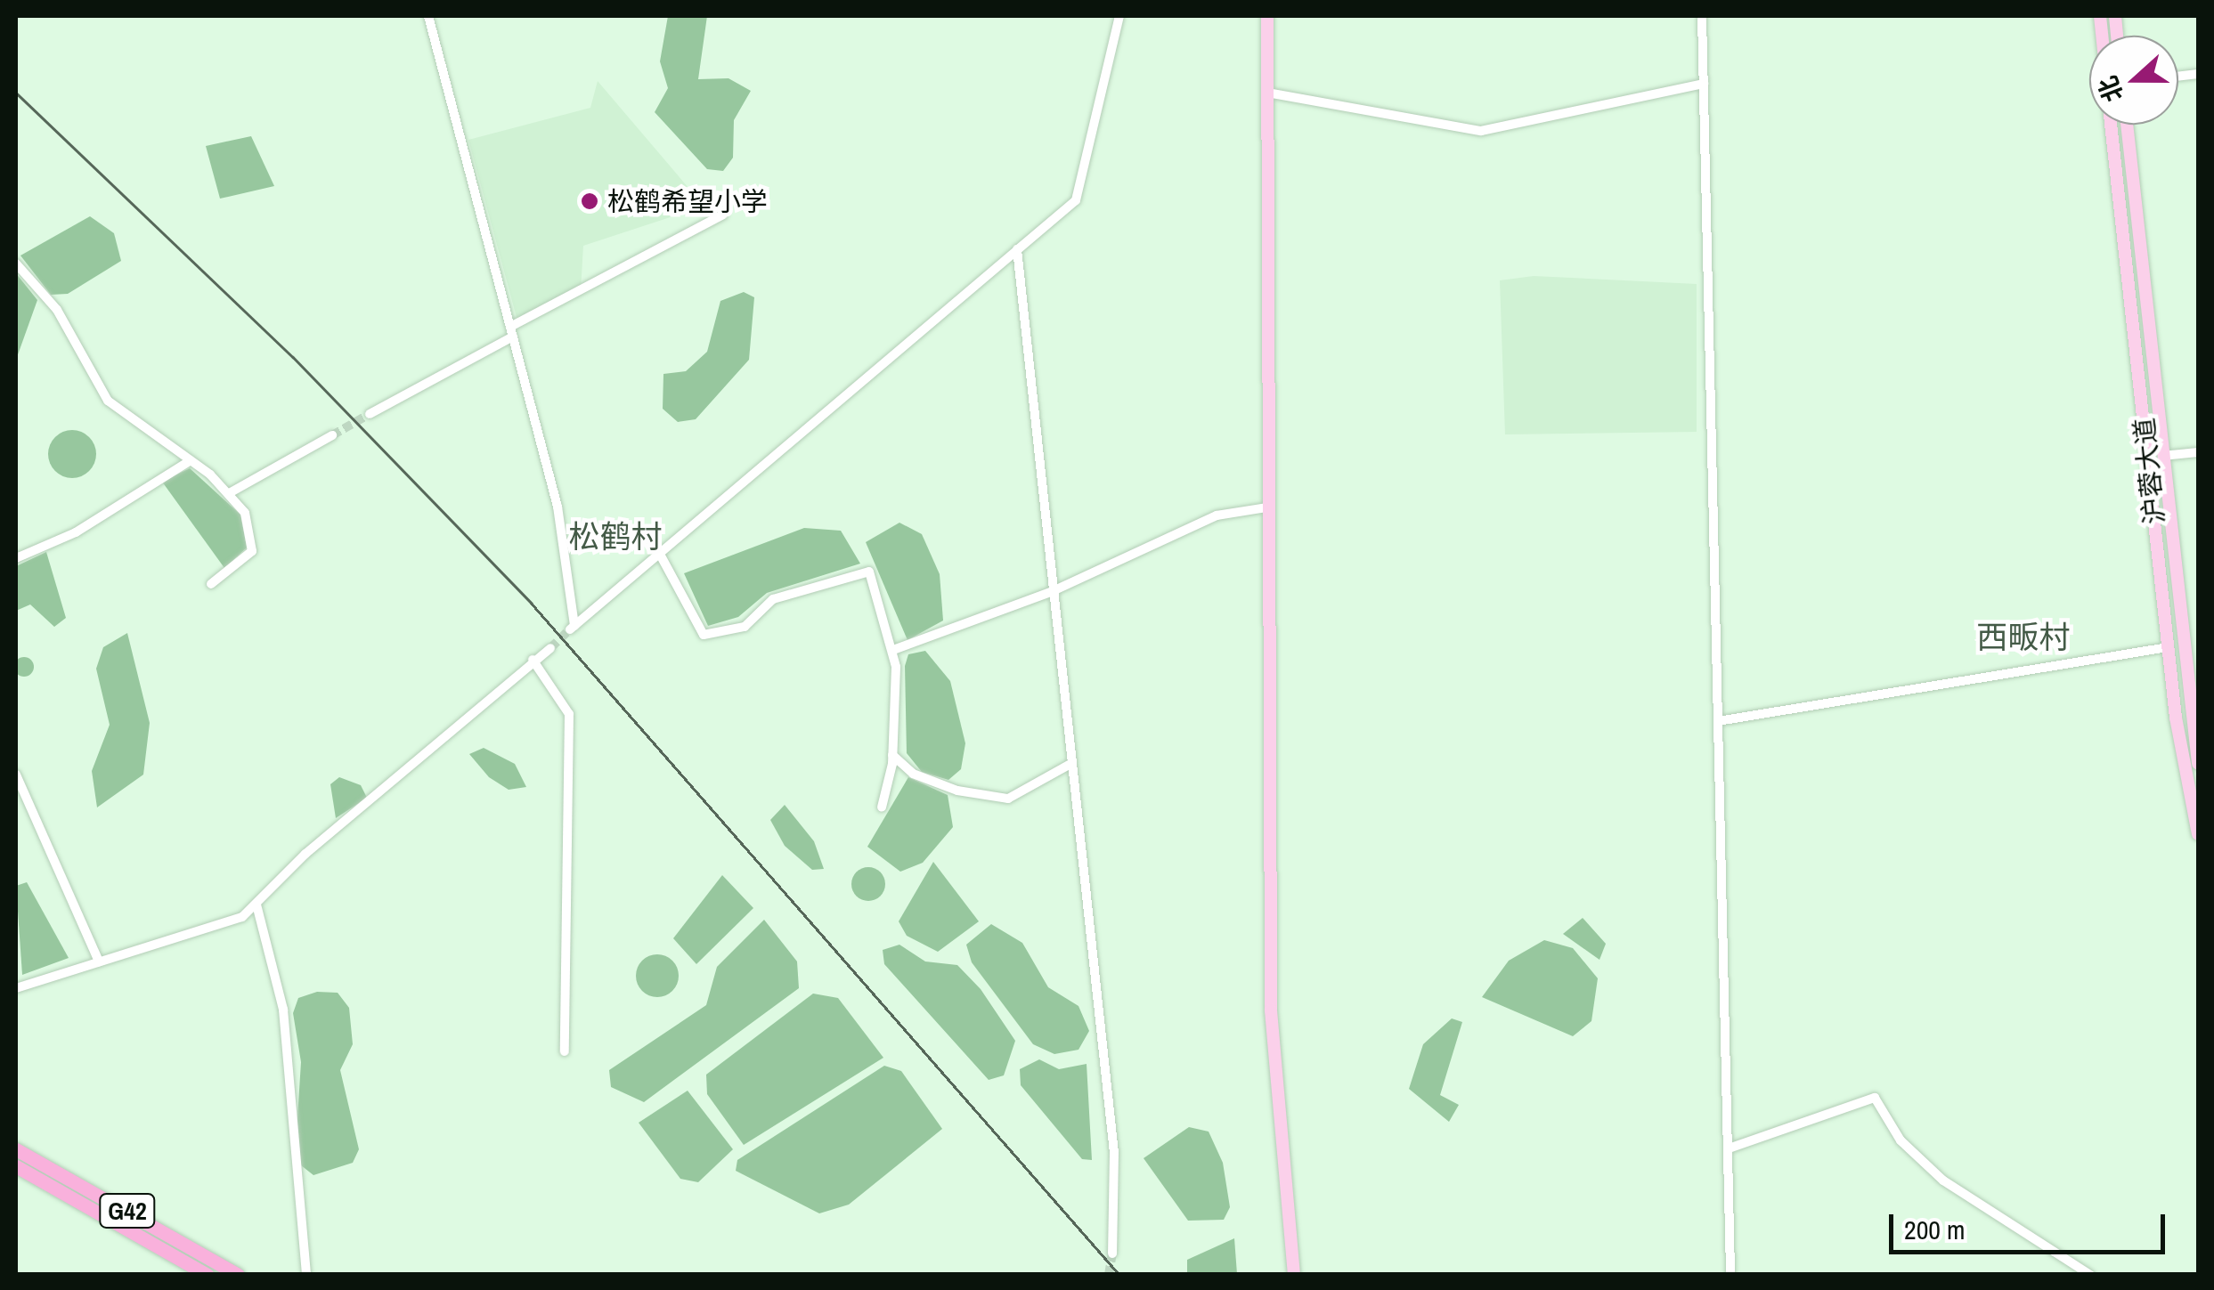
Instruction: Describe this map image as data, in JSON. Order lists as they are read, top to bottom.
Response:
{
  "streets": {
    "highway": ["G42"],
    "main road": ["沪蓉大道"]
  },
  "districts": ["松鹤村", "西畈村"],
  "places": ["松鹤希望小学"],
  "scale_bar": "200 m",
  "north": "left"
}
